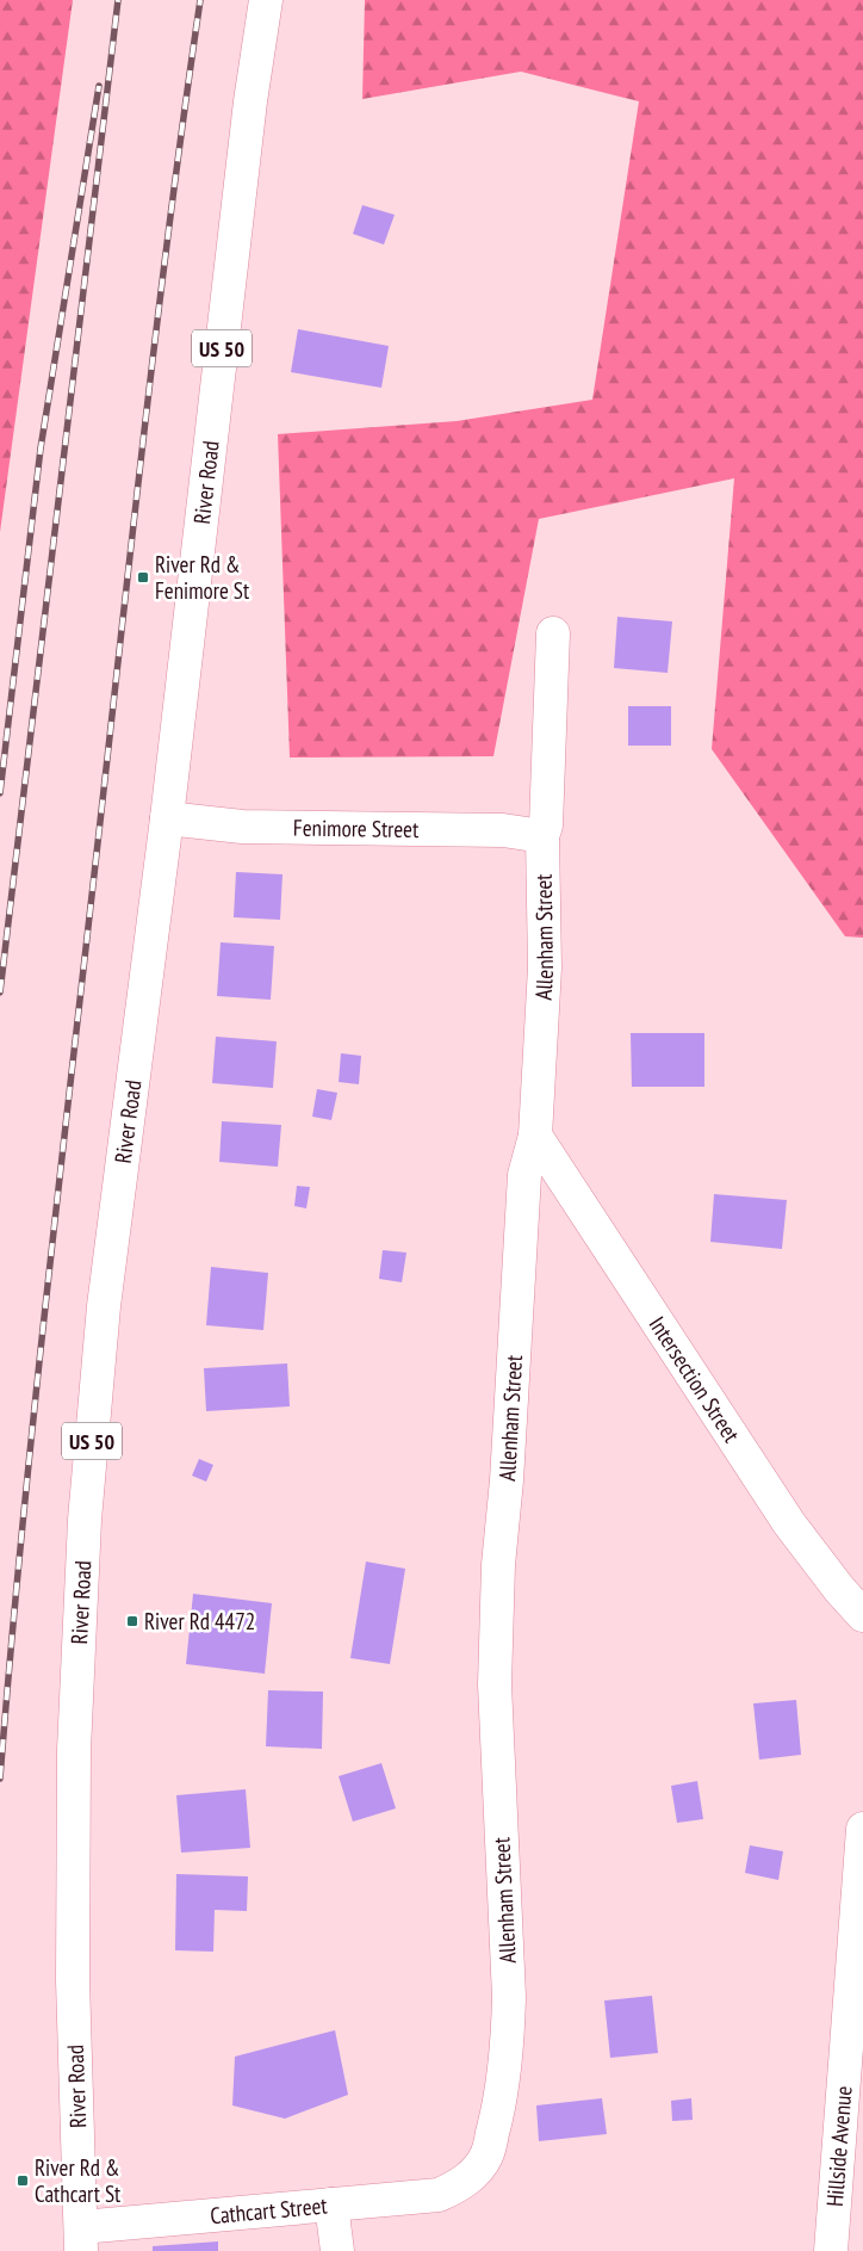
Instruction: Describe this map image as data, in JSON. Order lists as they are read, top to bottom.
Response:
{
  "streets": {
    "street": [
      "US 50",
      "River Road",
      "Fenimore Street",
      "Allenham Street",
      "Intersection Street",
      "Hillside Avenue",
      "Cathcart Street"
    ]
  },
  "crossings": [
    ["River Road", "Fenimore Street"],
    ["River Road", "Cathcart Street"],
    ["Fenimore Street", "Allenham Street"],
    ["Allenham Street", "Intersection Street"],
    ["Allenham Street", "Cathcart Street"]
  ],
  "places": {
    "transit": ["River Rd & Fenimore St", "River Rd 4472", "River Rd & Cathcart St"]
  }
}
